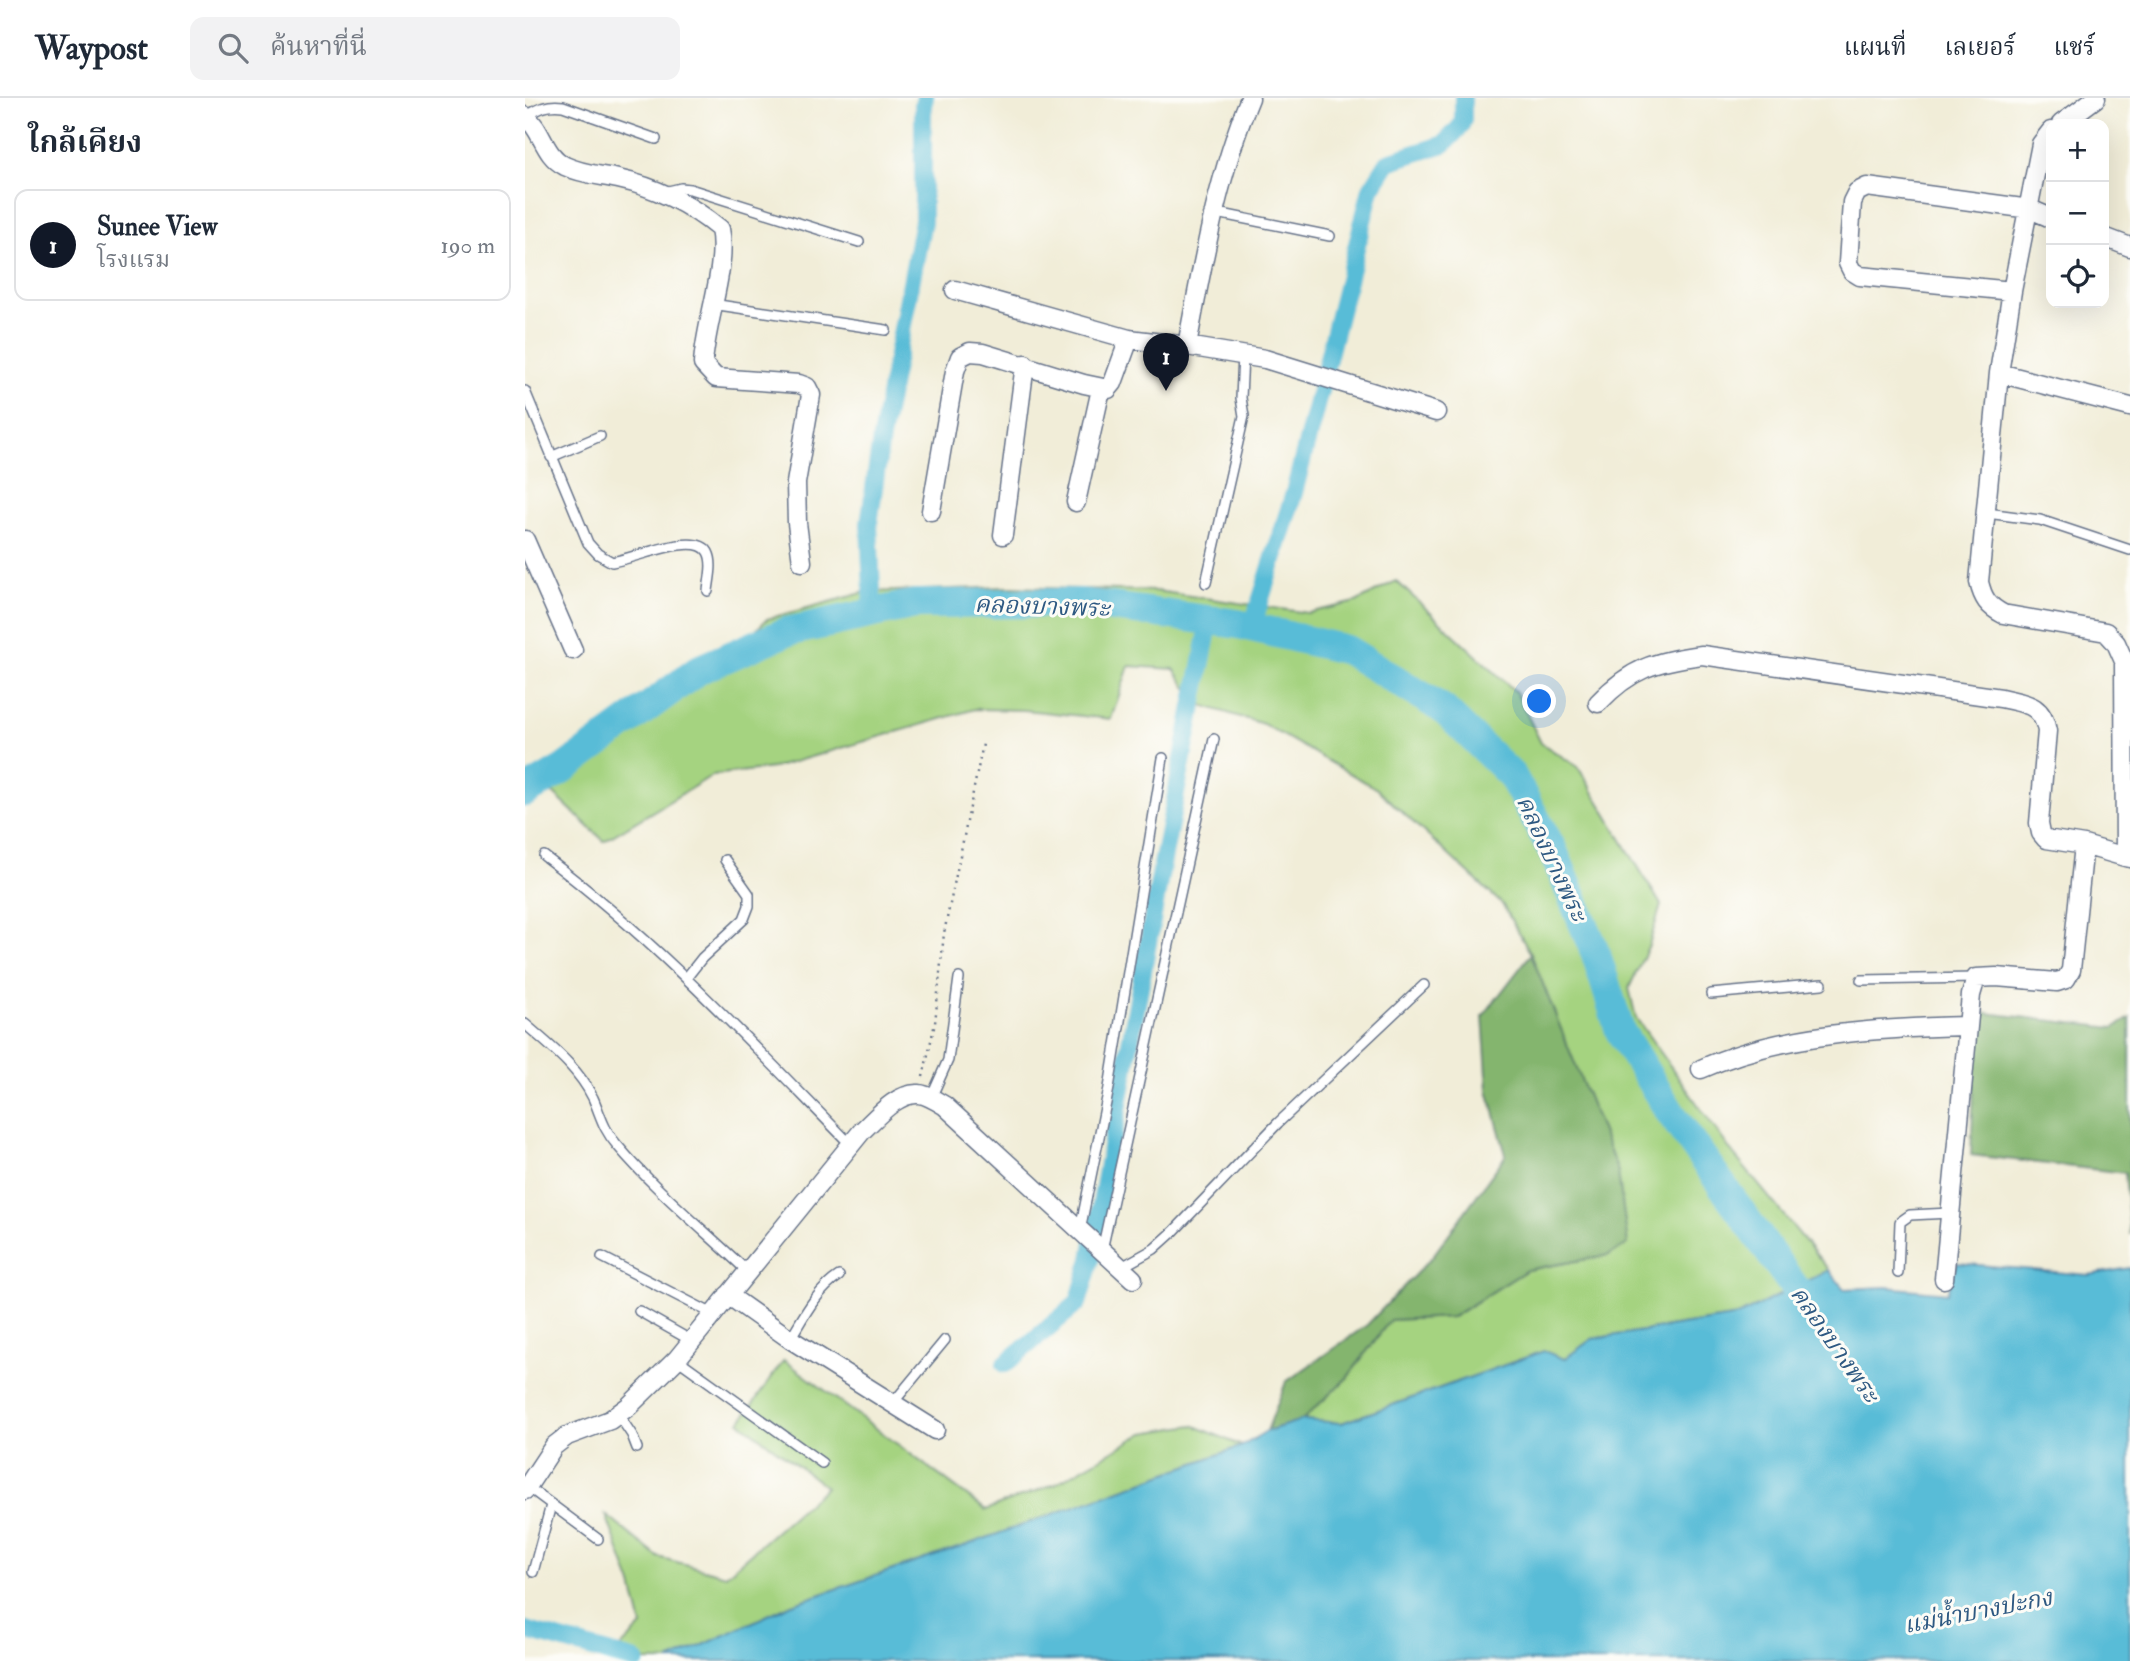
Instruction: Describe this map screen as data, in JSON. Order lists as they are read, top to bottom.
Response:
{
  "water": ["คลองบางพระ", "แม่น้ำบางปะกง"],
  "page": {
    "header": "Waypost",
    "search": "ค้นหาที่นี่",
    "nav": ["แผนที่", "เลเยอร์", "แชร์"],
    "heading": "ใกล้เคียง",
    "map_buttons": ["+", "−"],
    "list": [
      {
        "mark": "1",
        "name": "Sunee View",
        "note": "โรงแรม",
        "value": "190 m"
      }
    ],
    "pins": "1"
  }
}
